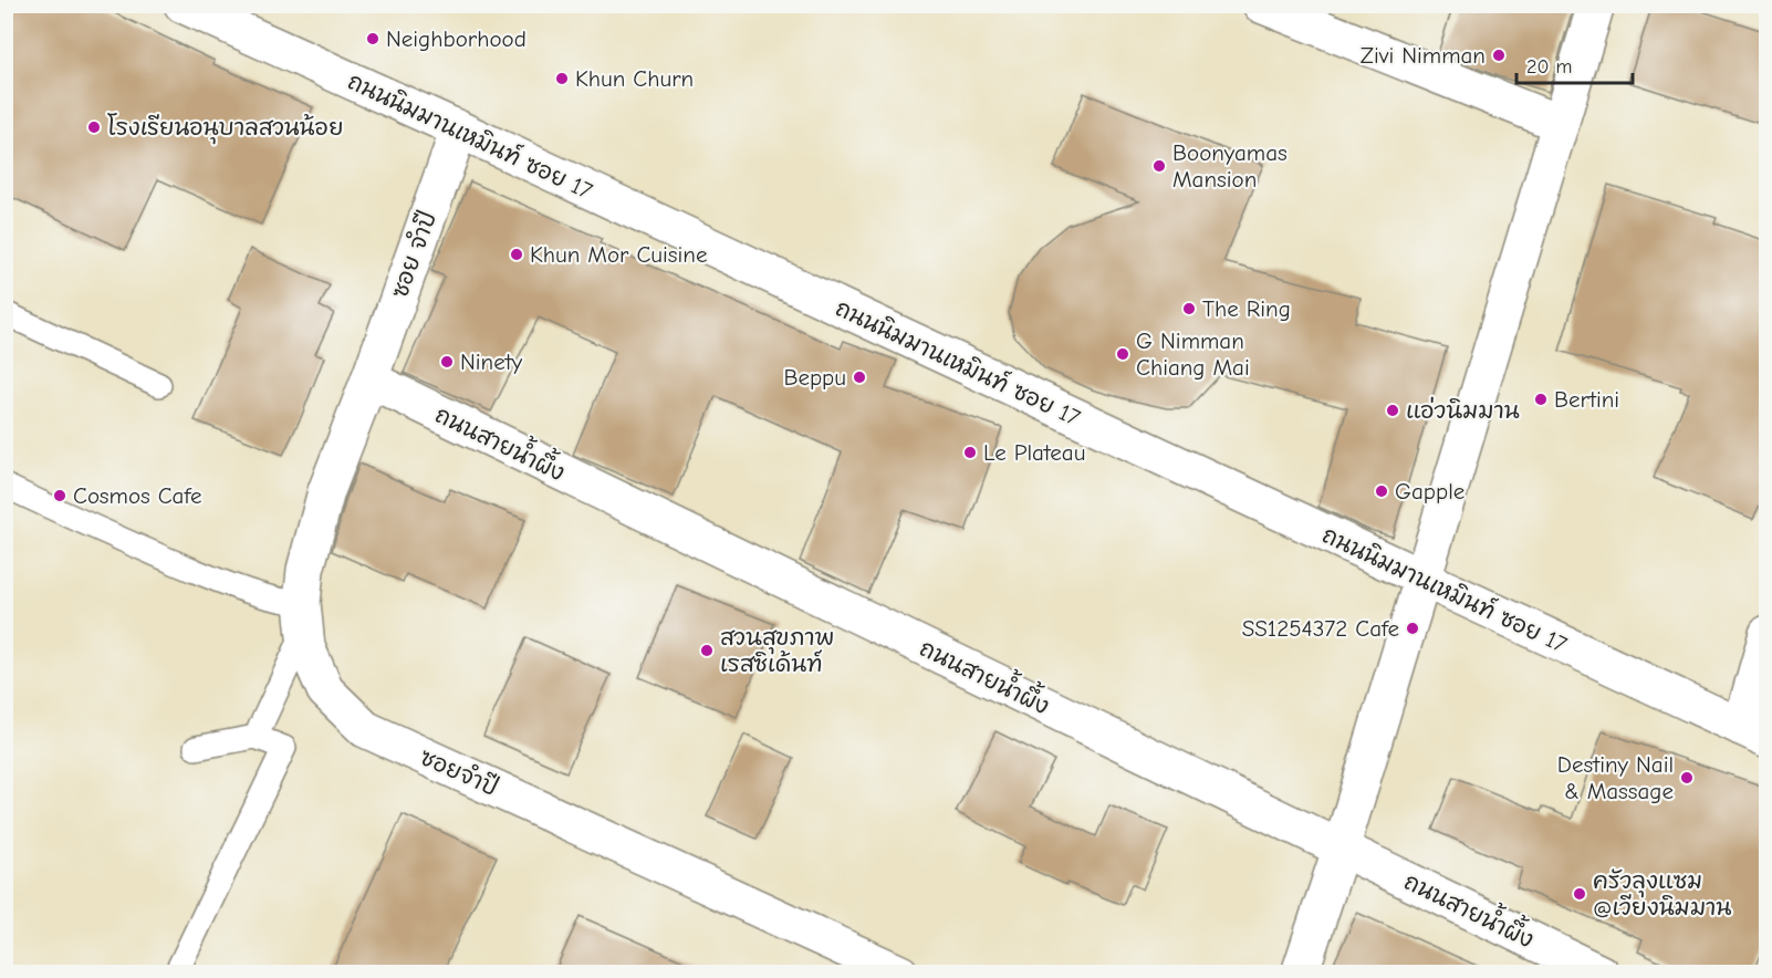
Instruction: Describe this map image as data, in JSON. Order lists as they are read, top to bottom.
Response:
{
  "streets": {
    "street": [
      "ถนนนิมมานเหมินท์ ซอย 17",
      "ซอย จำปี",
      "ถนนสายน้ำผึ้ง",
      "ซอยจำปี"
    ]
  },
  "crossings": [
    ["ถนนนิมมานเหมินท์ ซอย 17", "ซอย จำปี"],
    ["ซอย จำปี", "ถนนสายน้ำผึ้ง"],
    ["ซอย จำปี", "ซอยจำปี"],
    ["ถนนสายน้ำผึ้ง", "ซอยจำปี"]
  ],
  "places": [
    "Neighborhood",
    "Zivi Nimman",
    "Khun Churn",
    "โรงเรียนอนุบาลสวนน้อย",
    "Boonyamas Mansion",
    "Khun Mor Cuisine",
    "The Ring",
    "G Nimman Chiang Mai",
    "Ninety",
    "Beppu",
    "Bertini",
    "แอ่วนิมมาน",
    "Le Plateau",
    "Gapple",
    "Cosmos Cafe",
    "SS1254372 Cafe",
    "สวนสุขภาพ เรสซิเด้นท์",
    "Destiny Nail & Massage",
    "ครัวลุงแซม @เวียงนิมมาน"
  ],
  "scale_bar": "20 m"
}
